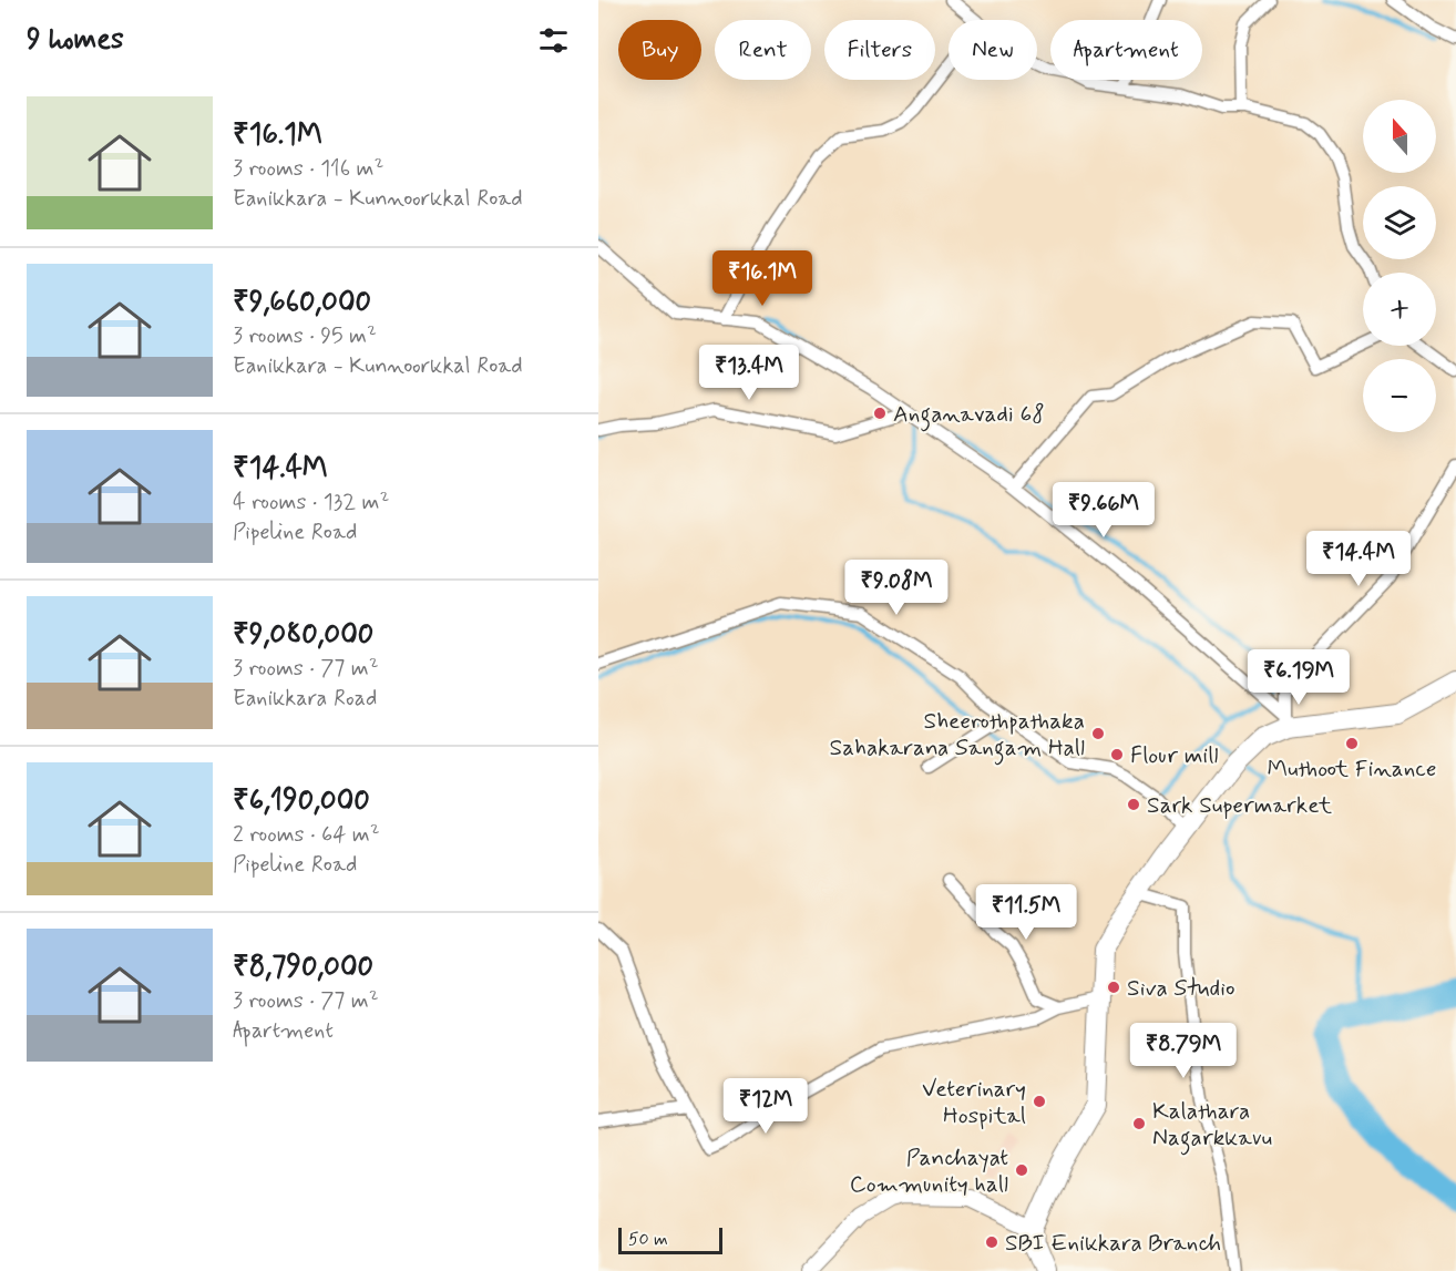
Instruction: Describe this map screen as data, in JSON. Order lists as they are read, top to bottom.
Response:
{
  "places": [
    "Anganavadi 68",
    "Sheerothpathaka Sahakarana Sangam Hall",
    "Muthoot Finance",
    "Flour mill",
    "Sark Supermarket",
    "Siva Studio",
    "Veterinary Hospital",
    "Kalathara Nagarkkavu",
    "Panchayat Community hall",
    "SBI Enikkara Branch"
  ],
  "scale_bar": "50 m",
  "north": "top",
  "page": {
    "heading": "9 homes",
    "chip": [
      "Buy",
      "Rent",
      "Filters",
      "New",
      "Apartment"
    ],
    "list": [
      {
        "name": "₹16.1M",
        "note": "3 rooms · 116 m² · Eanikkara - Kunnoorkkal Road"
      },
      {
        "name": "₹9,660,000",
        "note": "3 rooms · 95 m² · Eanikkara - Kunnoorkkal Road"
      },
      {
        "name": "₹14.4M",
        "note": "4 rooms · 132 m² · Pipeline Road"
      },
      {
        "name": "₹9,080,000",
        "note": "3 rooms · 77 m² · Eanikkara Road"
      },
      {
        "name": "₹6,190,000",
        "note": "2 rooms · 64 m² · Pipeline Road"
      },
      {
        "name": "₹8,790,000",
        "note": "3 rooms · 77 m² · Apartment"
      }
    ],
    "map_buttons": ["+", "−"],
    "price": [
      "₹16.1M",
      "₹13.4M",
      "₹9.66M",
      "₹14.4M",
      "₹9.08M",
      "₹6.19M",
      "₹11.5M",
      "₹8.79M",
      "₹12M"
    ],
    "scale": "50 m"
  }
}
